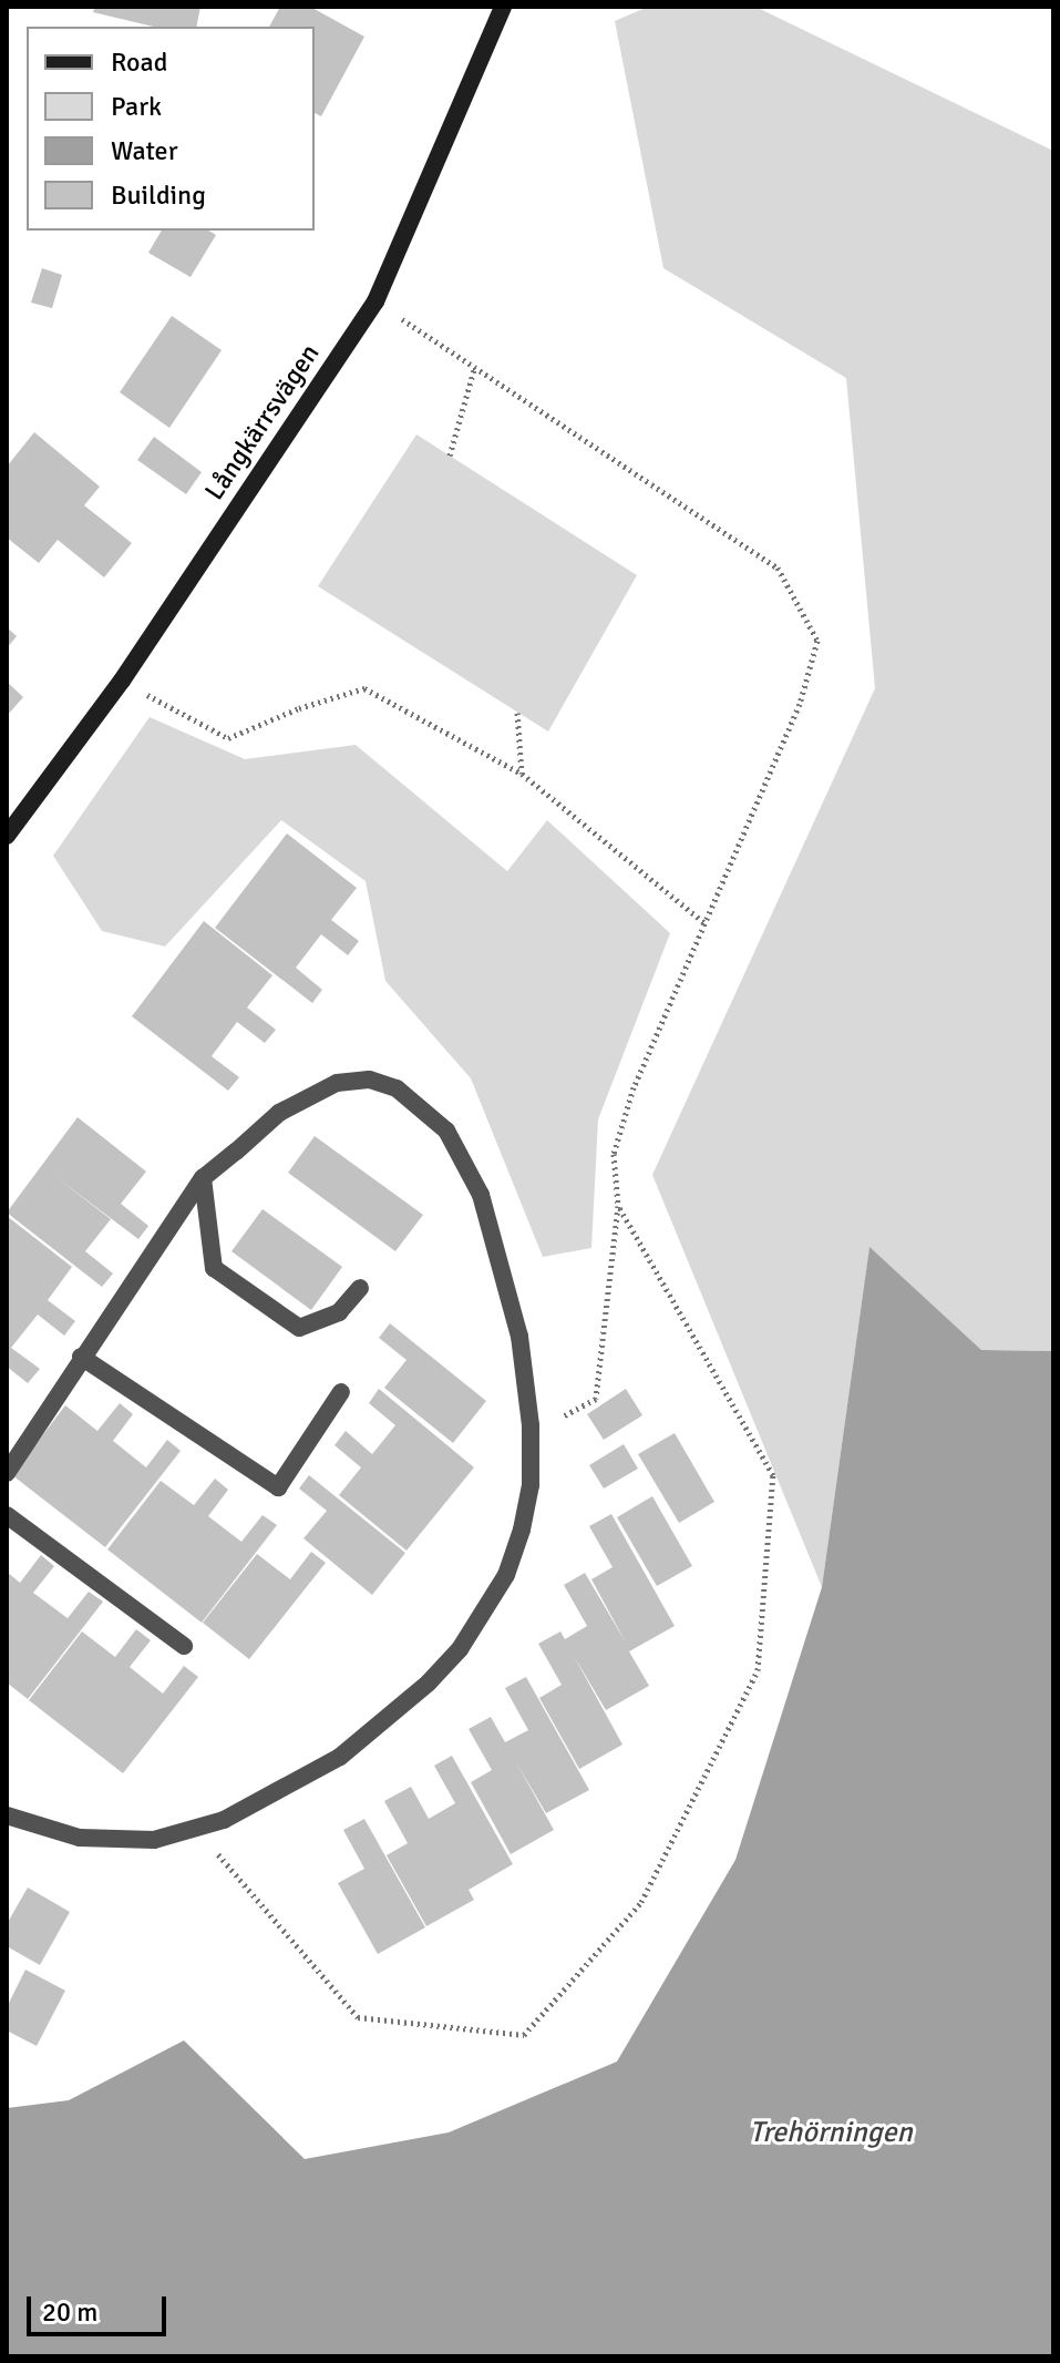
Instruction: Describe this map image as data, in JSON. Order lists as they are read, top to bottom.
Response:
{
  "streets": {
    "street": ["Långkärrsvägen"]
  },
  "water": ["Trehörningen"],
  "legend": [
    "Road",
    "Park",
    "Water",
    "Building"
  ],
  "scale_bar": "20 m"
}
